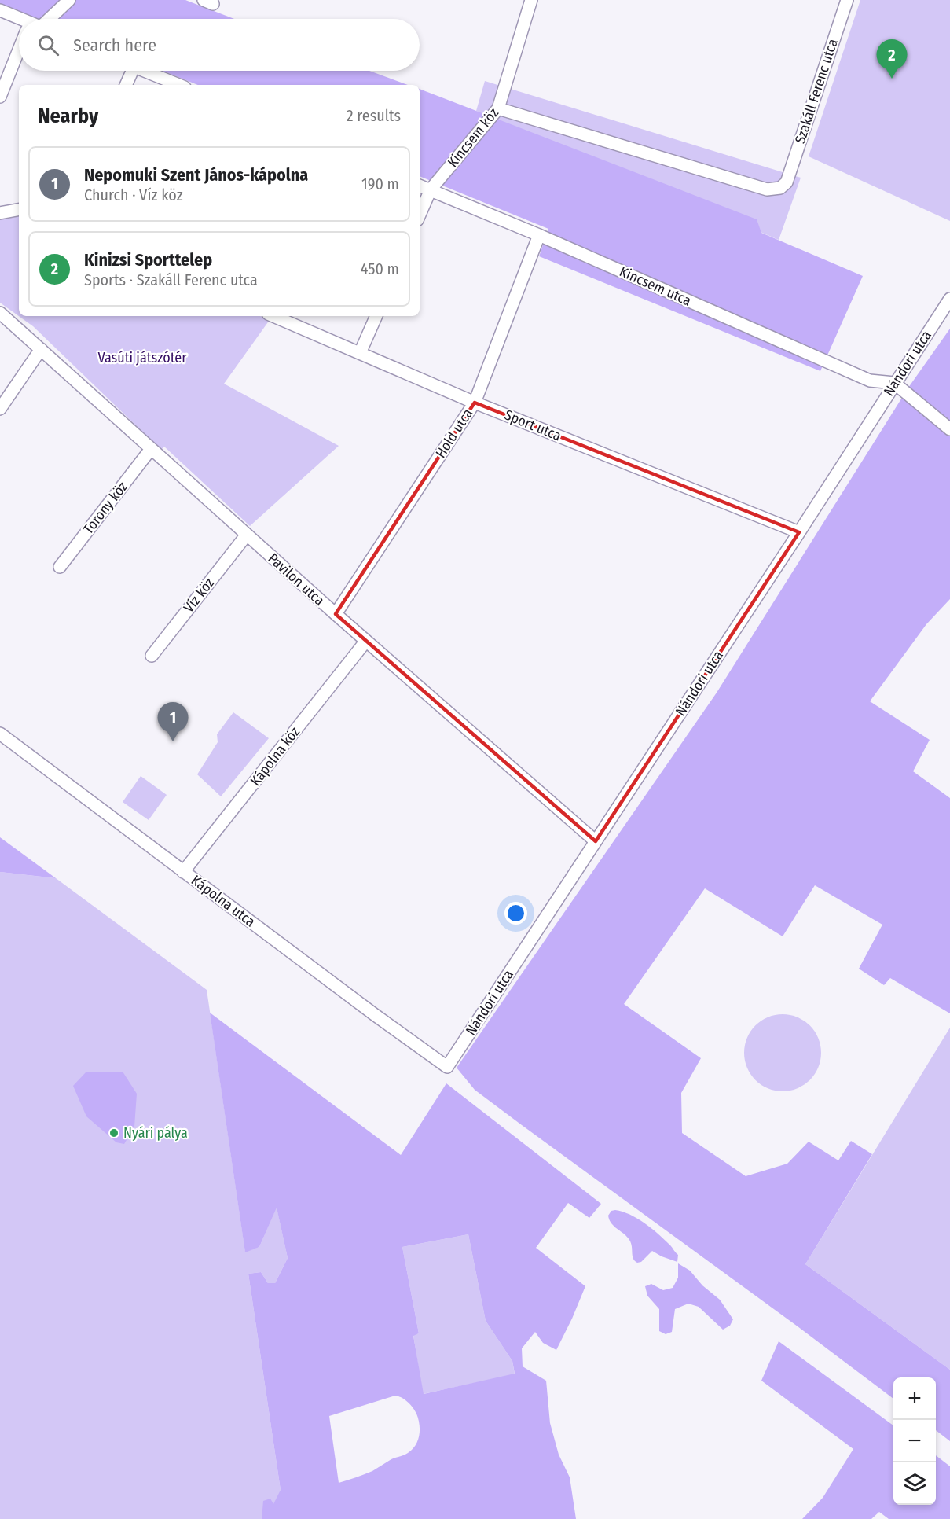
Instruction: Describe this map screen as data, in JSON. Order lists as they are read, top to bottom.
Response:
{
  "streets": {
    "street": [
      "Szakáll Ferenc utca",
      "Kincsem köz",
      "Kincsem utca",
      "Nándori utca",
      "Sport utca",
      "Hold utca",
      "Torony köz",
      "Pavilon utca",
      "Víz köz",
      "Kápolna köz",
      "Kápolna utca"
    ]
  },
  "crossings": [
    ["Szakáll Ferenc utca", "Kincsem köz"],
    ["Kincsem köz", "Kincsem utca"],
    ["Kincsem utca", "Nándori utca"],
    ["Kincsem utca", "Hold utca"],
    ["Nándori utca", "Sport utca"],
    ["Nándori utca", "Pavilon utca"],
    ["Nándori utca", "Kápolna utca"],
    ["Sport utca", "Hold utca"],
    ["Hold utca", "Pavilon utca"],
    ["Torony köz", "Pavilon utca"],
    ["Pavilon utca", "Víz köz"],
    ["Pavilon utca", "Kápolna köz"],
    ["Kápolna köz", "Kápolna utca"]
  ],
  "parks": ["Vasúti játszótér"],
  "places": ["Nyári pálya"],
  "page": {
    "search": "Search here",
    "pins": ["2", "1"],
    "heading": ["Nearby", "2 results"],
    "list": [
      {
        "mark": "1",
        "name": "Nepomuki Szent János-kápolna",
        "note": "Church · Víz köz",
        "value": "190 m"
      },
      {
        "mark": "2",
        "name": "Kinizsi Sporttelep",
        "note": "Sports · Szakáll Ferenc utca",
        "value": "450 m"
      }
    ],
    "map_buttons": ["+", "−"]
  }
}
